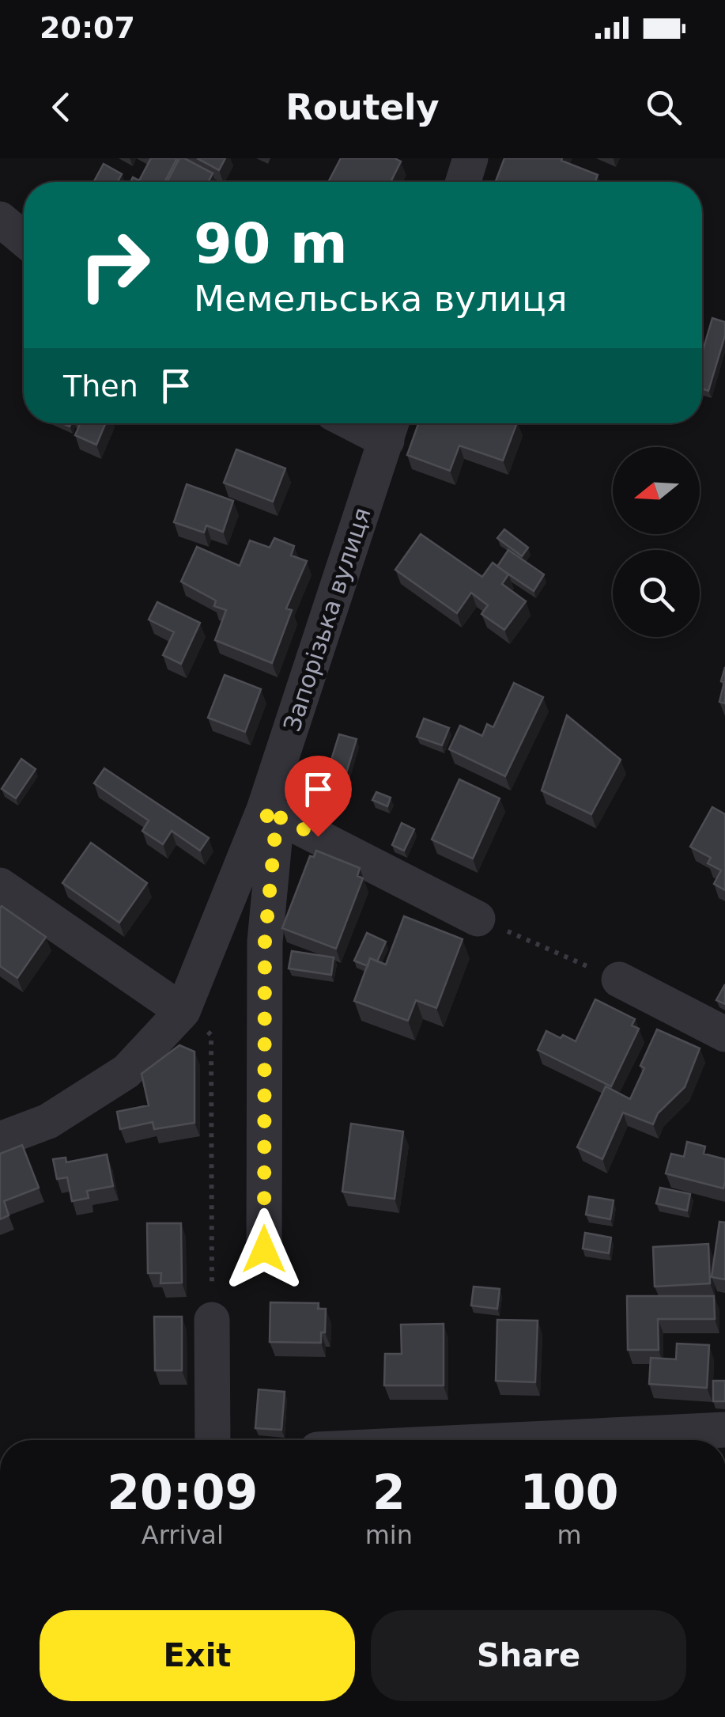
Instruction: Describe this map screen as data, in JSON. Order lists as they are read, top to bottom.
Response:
{
  "streets": {
    "street": ["Запорізька вулиця"]
  },
  "north": "left",
  "page": {
    "status": "20:07",
    "header": "Routely",
    "turn": ["90 m", "Мемельська вулиця"],
    "then": "Then",
    "eta": [
      "20:09",
      "Arrival",
      "2",
      "min",
      "100",
      "m"
    ],
    "buttons": ["Exit", "Share"]
  }
}
